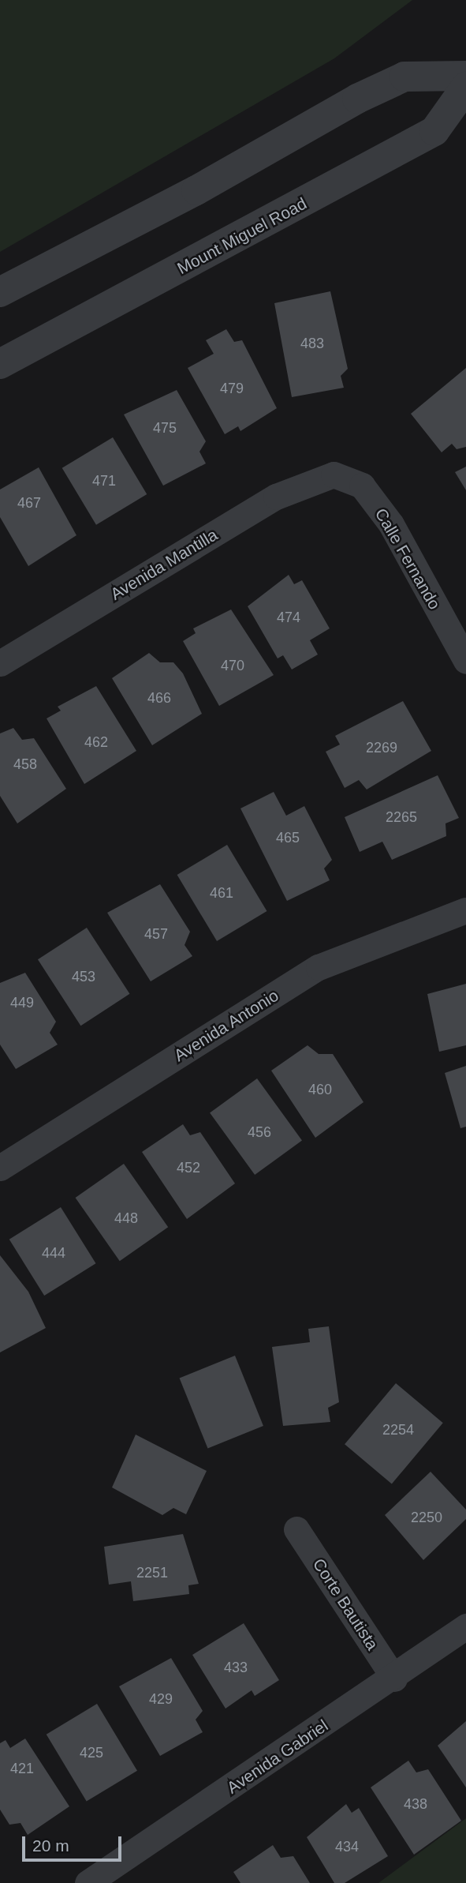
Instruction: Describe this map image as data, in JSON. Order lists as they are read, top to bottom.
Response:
{
  "streets": {
    "street": [
      "Mount Miguel Road",
      "Calle Fernando",
      "Avenida Mantilla",
      "Avenida Antonio",
      "Corte Bautista",
      "Avenida Gabriel"
    ]
  },
  "crossings": [
    ["Calle Fernando", "Avenida Mantilla"],
    ["Corte Bautista", "Avenida Gabriel"]
  ],
  "house_numbers": [
    "483",
    "479",
    "475",
    "471",
    "467",
    "474",
    "470",
    "466",
    "462",
    "2269",
    "458",
    "2265",
    "465",
    "461",
    "457",
    "453",
    "449",
    "460",
    "456",
    "452",
    "448",
    "444",
    "2254",
    "2250",
    "2251",
    "433",
    "429",
    "425",
    "421",
    "438",
    "434"
  ],
  "scale_bar": "20 m"
}
